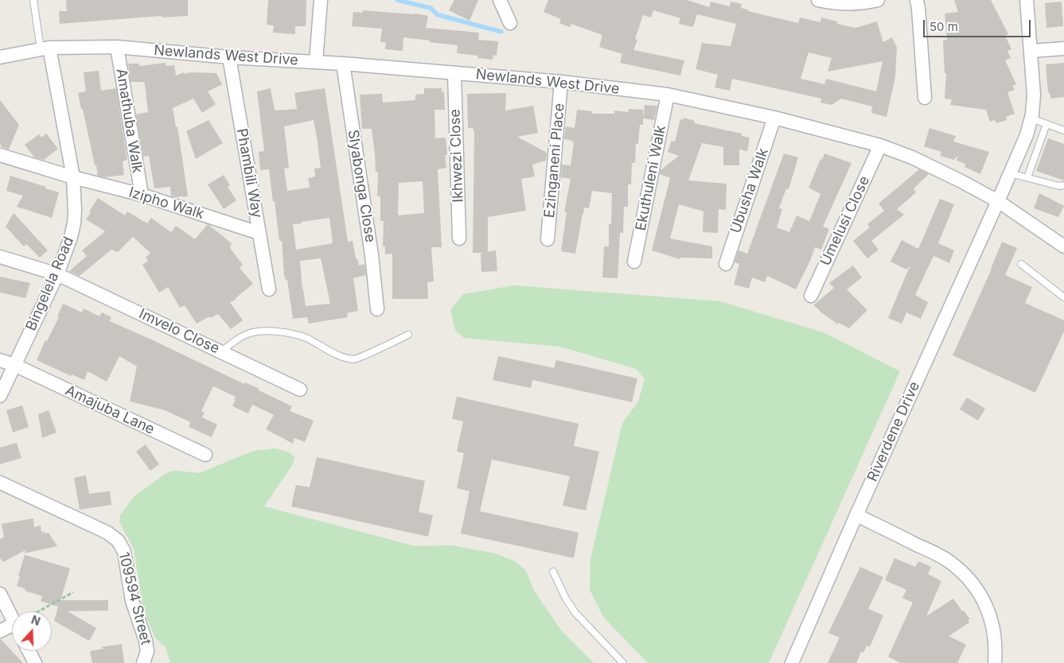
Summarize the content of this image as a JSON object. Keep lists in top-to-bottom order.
{
  "streets": {
    "street": [
      "Newlands West Drive",
      "Amathuba Walk",
      "Ikhwezi Close",
      "Ezinganeni Place",
      "Phambili Way",
      "Ekuthuleni Walk",
      "Slyabonga Close",
      "Ubusha Walk",
      "Izipho Walk",
      "Umelusi Close",
      "Bingelela Road",
      "Imvelo Close",
      "Amajuba Lane",
      "Riverdene Drive",
      "109594 Street"
    ]
  },
  "crossings": [
    ["Newlands West Drive", "Amathuba Walk"],
    ["Newlands West Drive", "Ikhwezi Close"],
    ["Newlands West Drive", "Ezinganeni Place"],
    ["Newlands West Drive", "Phambili Way"],
    ["Newlands West Drive", "Ekuthuleni Walk"],
    ["Newlands West Drive", "Slyabonga Close"],
    ["Newlands West Drive", "Ubusha Walk"],
    ["Newlands West Drive", "Umelusi Close"],
    ["Newlands West Drive", "Bingelela Road"],
    ["Newlands West Drive", "Riverdene Drive"],
    ["Amathuba Walk", "Izipho Walk"],
    ["Phambili Way", "Izipho Walk"],
    ["Izipho Walk", "Bingelela Road"],
    ["Bingelela Road", "Imvelo Close"],
    ["Bingelela Road", "Amajuba Lane"]
  ],
  "scale_bar": "50 m",
  "north": "top"
}
